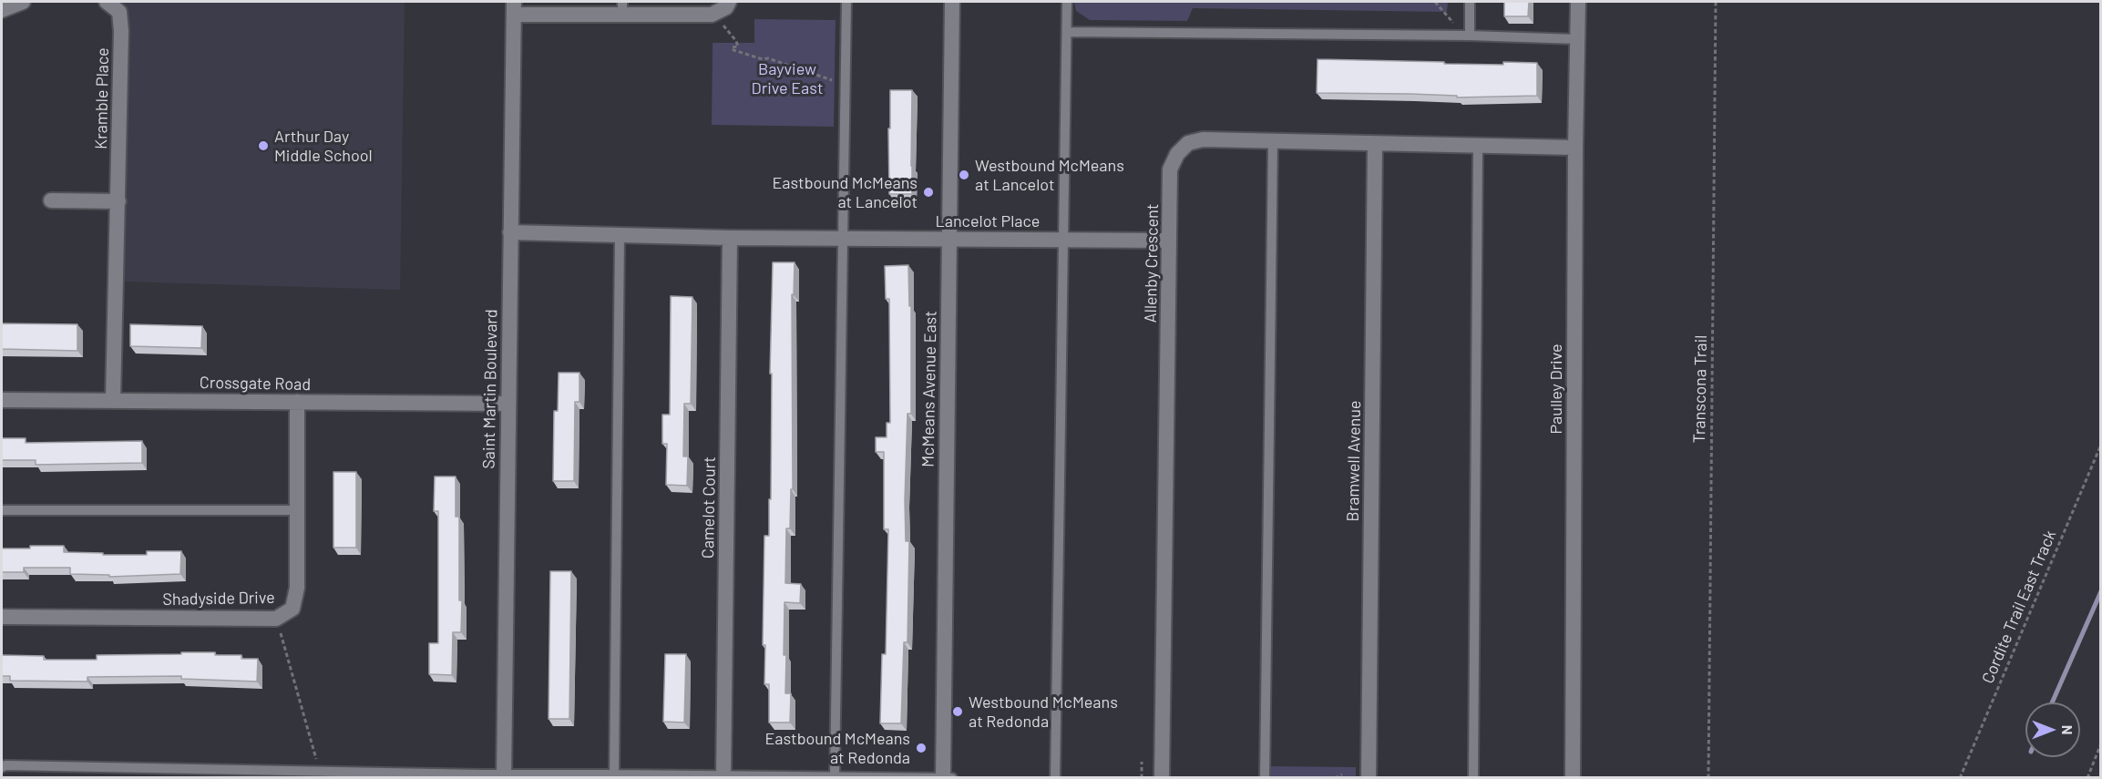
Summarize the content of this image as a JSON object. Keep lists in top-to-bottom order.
{
  "streets": {
    "street": [
      "Kramble Place",
      "Lancelot Place",
      "Allenby Crescent",
      "Crossgate Road",
      "Saint Martin Boulevard",
      "McMeans Avenue East",
      "Paulley Drive",
      "Bramwell Avenue",
      "Camelot Court",
      "Shadyside Drive"
    ],
    "path": ["Transcona Trail", "Cordite Trail East Track"]
  },
  "crossings": [
    ["Kramble Place", "Crossgate Road"],
    ["Lancelot Place", "Allenby Crescent"],
    ["Lancelot Place", "Saint Martin Boulevard"],
    ["Lancelot Place", "McMeans Avenue East"],
    ["Lancelot Place", "Camelot Court"],
    ["Allenby Crescent", "Paulley Drive"],
    ["Allenby Crescent", "Bramwell Avenue"],
    ["Crossgate Road", "Saint Martin Boulevard"],
    ["Crossgate Road", "Shadyside Drive"]
  ],
  "parks": ["Bayview Drive East"],
  "places": [
    "Arthur Day Middle School",
    "Westbound McMeans at Lancelot",
    "Eastbound McMeans at Lancelot",
    "Westbound McMeans at Redonda",
    "Eastbound McMeans at Redonda"
  ],
  "north": "right"
}
